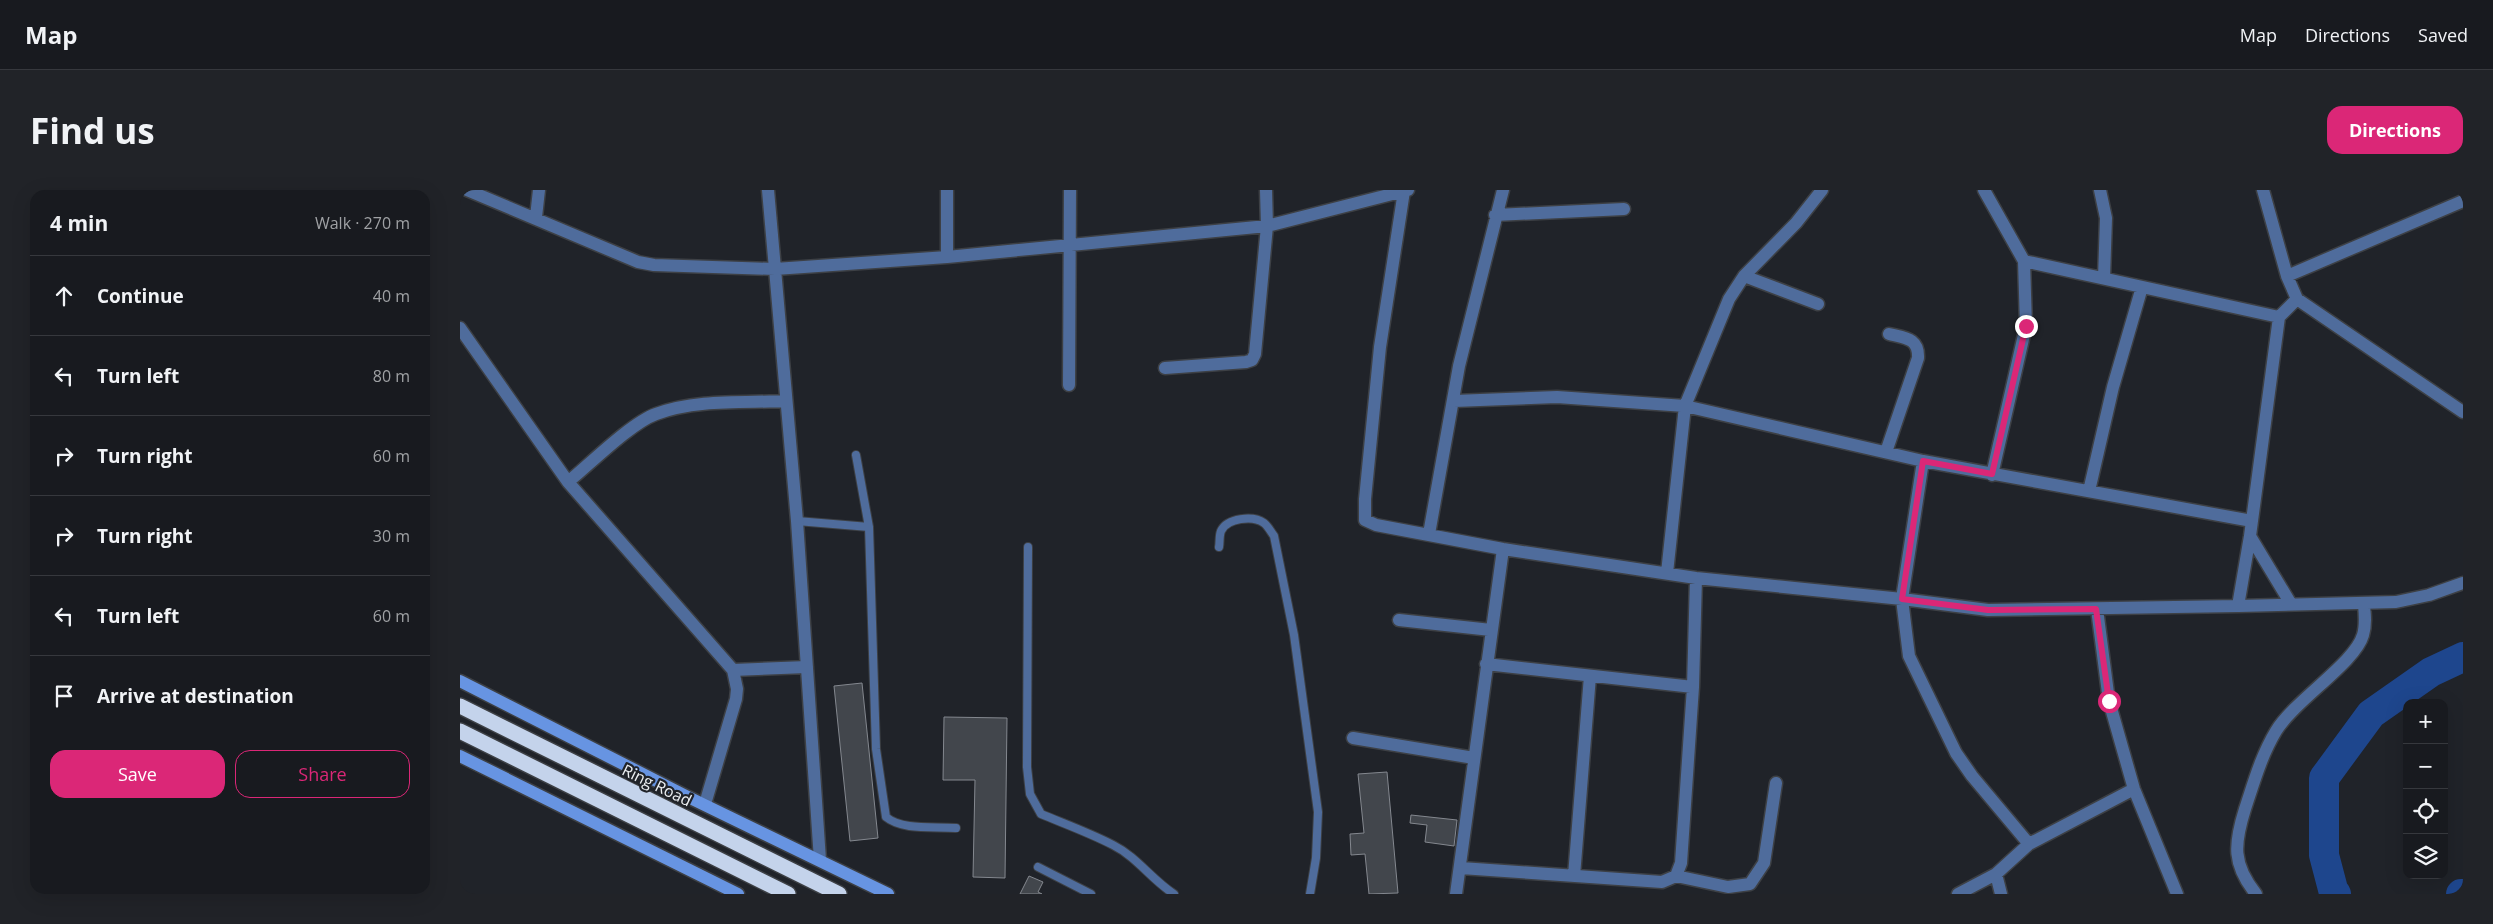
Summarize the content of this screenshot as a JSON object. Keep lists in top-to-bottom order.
{
  "streets": {
    "highway": ["Ring Road"]
  },
  "page": {
    "header": "Map",
    "nav": ["Map", "Directions", "Saved"],
    "buttons": [
      "Directions",
      ["Save", "Share"]
    ],
    "title": "Find us",
    "heading": ["4 min", "Walk · 270 m"],
    "list": [
      ["Continue", "40 m"],
      ["Turn left", "80 m"],
      ["Turn right", "60 m"],
      ["Turn right", "30 m"],
      ["Turn left", "60 m"],
      "Arrive at destination"
    ],
    "map_buttons": ["+", "−"]
  }
}
